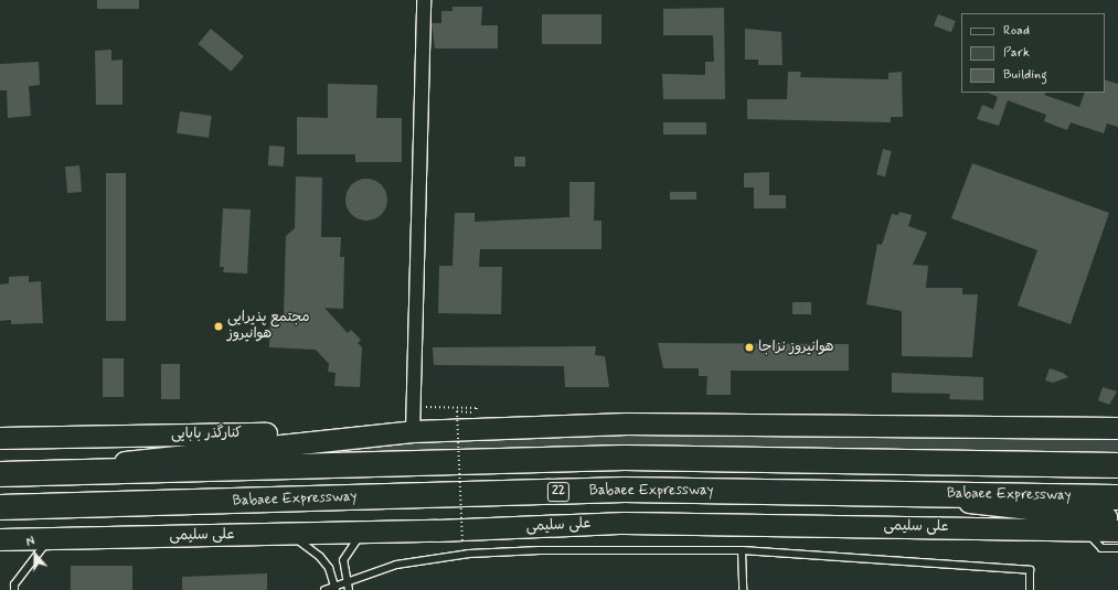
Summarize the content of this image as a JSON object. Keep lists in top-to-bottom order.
{
  "streets": {
    "highway": ["Babaee Expressway", "22"],
    "main road": ["کنارگذر بابایی", "علی سلیمی"]
  },
  "places": ["مجتمع پذیرایی هوانیروز", "هوانیروز نزاجا"],
  "legend": ["Road", "Park", "Building"],
  "north": "top"
}
